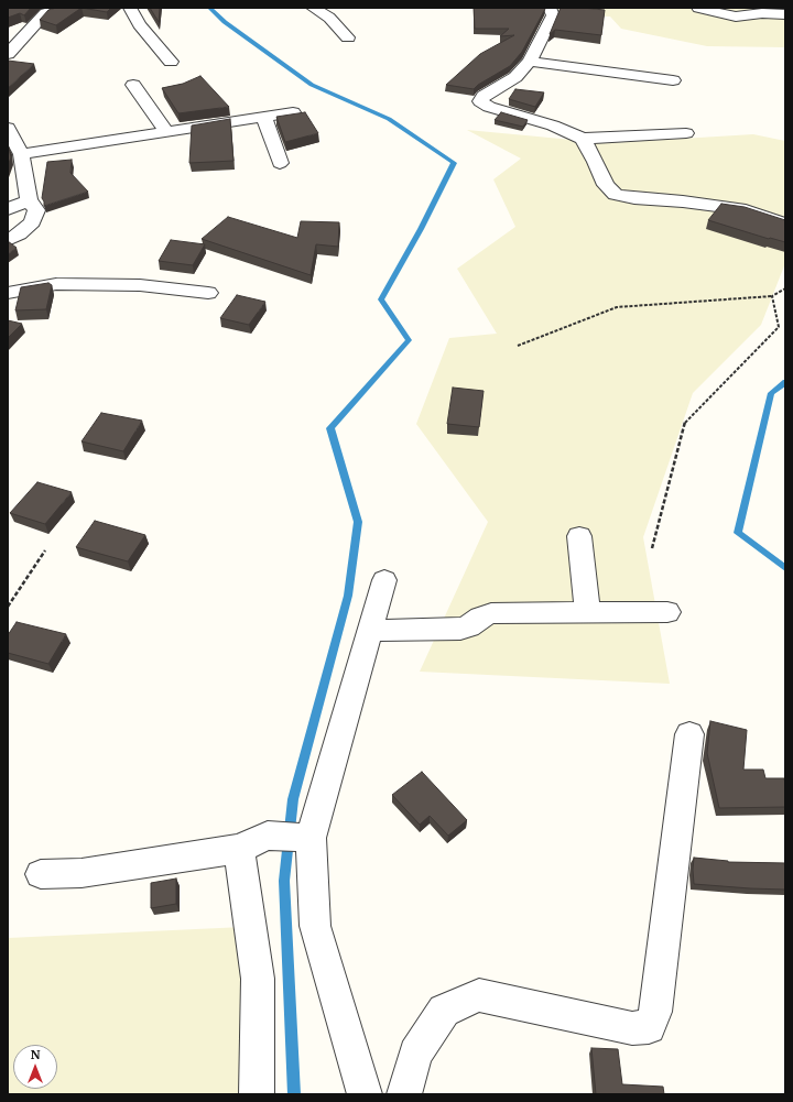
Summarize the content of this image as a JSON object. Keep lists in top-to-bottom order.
{
  "north": "top"
}
